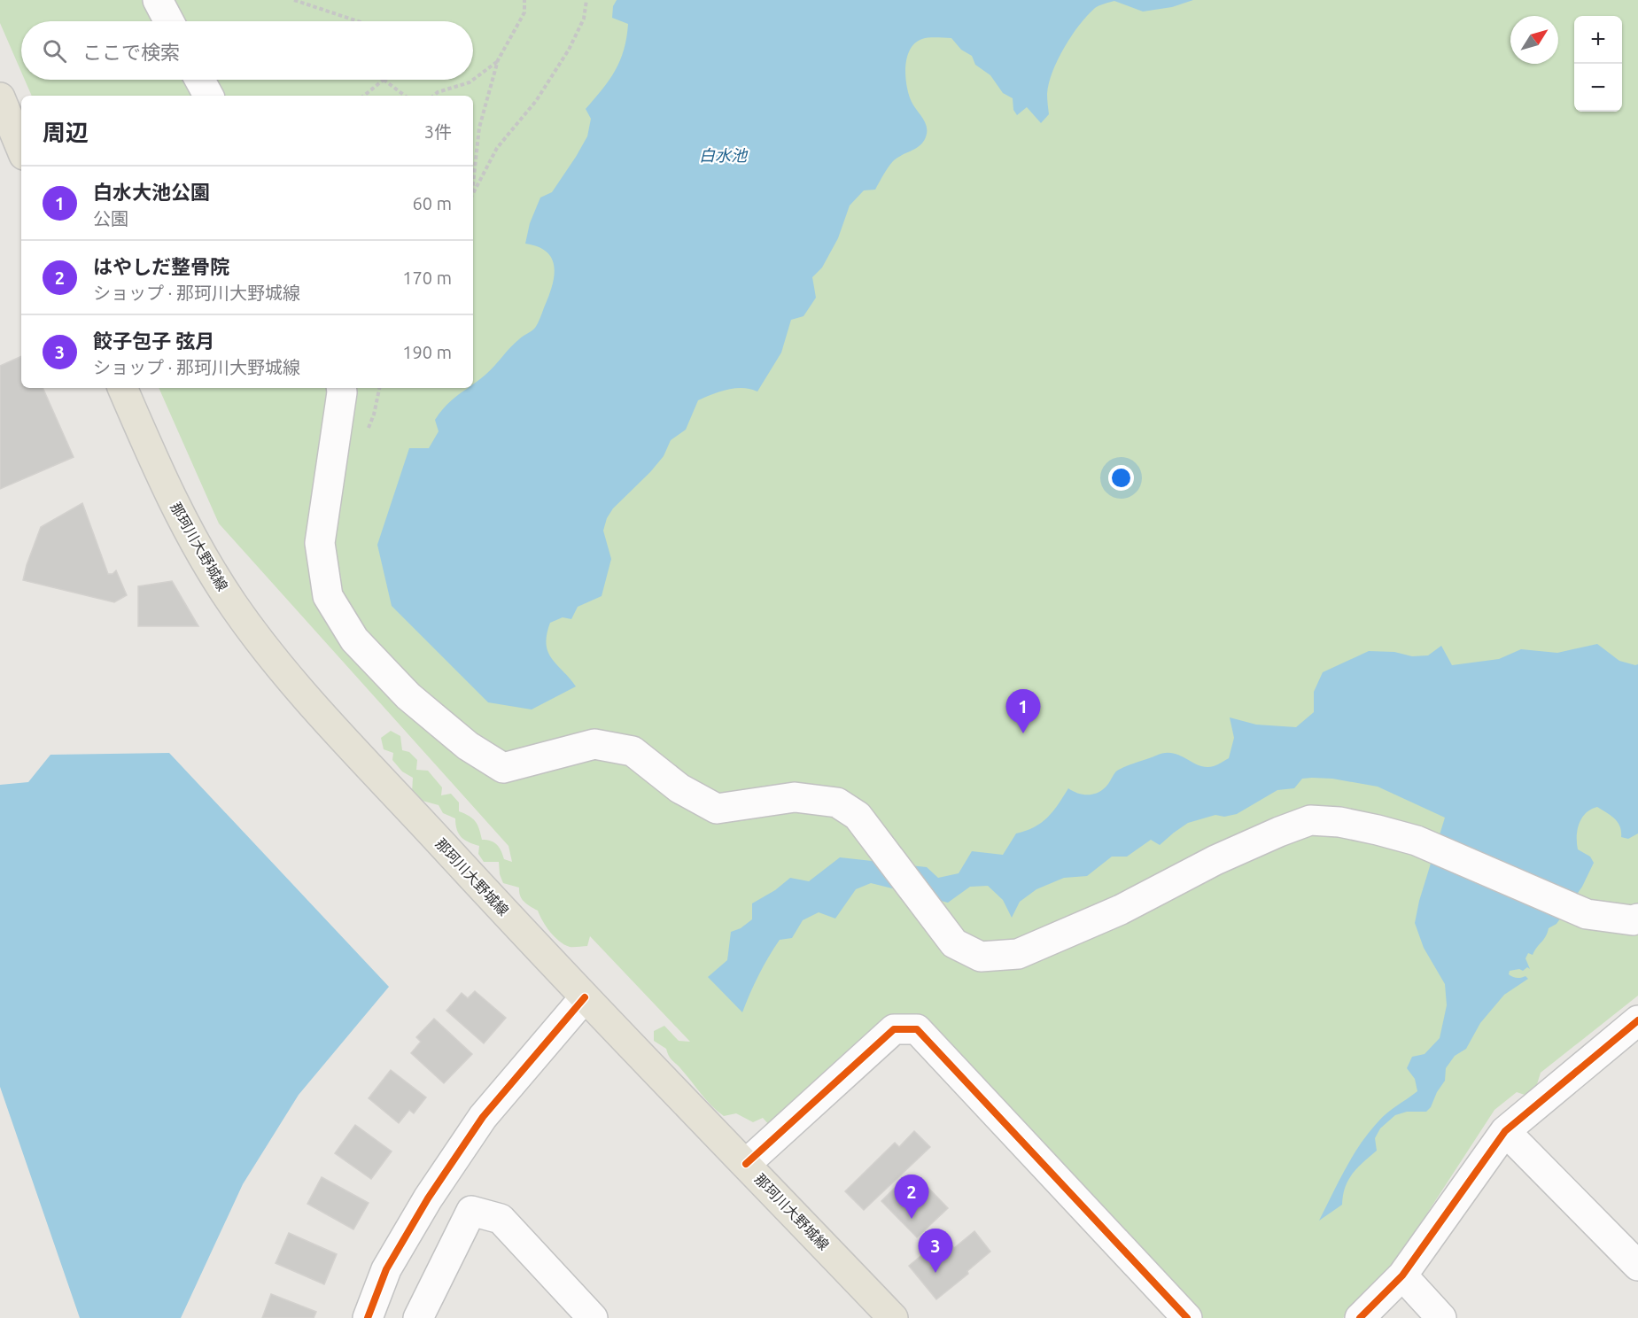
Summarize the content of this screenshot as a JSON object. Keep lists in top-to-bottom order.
{
  "streets": {
    "main road": ["那珂川大野城線"]
  },
  "water": ["白水池"],
  "north": "top right",
  "page": {
    "map_buttons": ["+", "−"],
    "search": "ここで検索",
    "heading": ["周辺", "3件"],
    "list": [
      {
        "mark": "1",
        "name": "白水大池公園",
        "note": "公園",
        "value": "60 m"
      },
      {
        "mark": "2",
        "name": "はやしだ整骨院",
        "note": "ショップ · 那珂川大野城線",
        "value": "170 m"
      },
      {
        "mark": "3",
        "name": "餃子包子 弦月",
        "note": "ショップ · 那珂川大野城線",
        "value": "190 m"
      }
    ],
    "pins": ["1", "2", "3"]
  }
}
